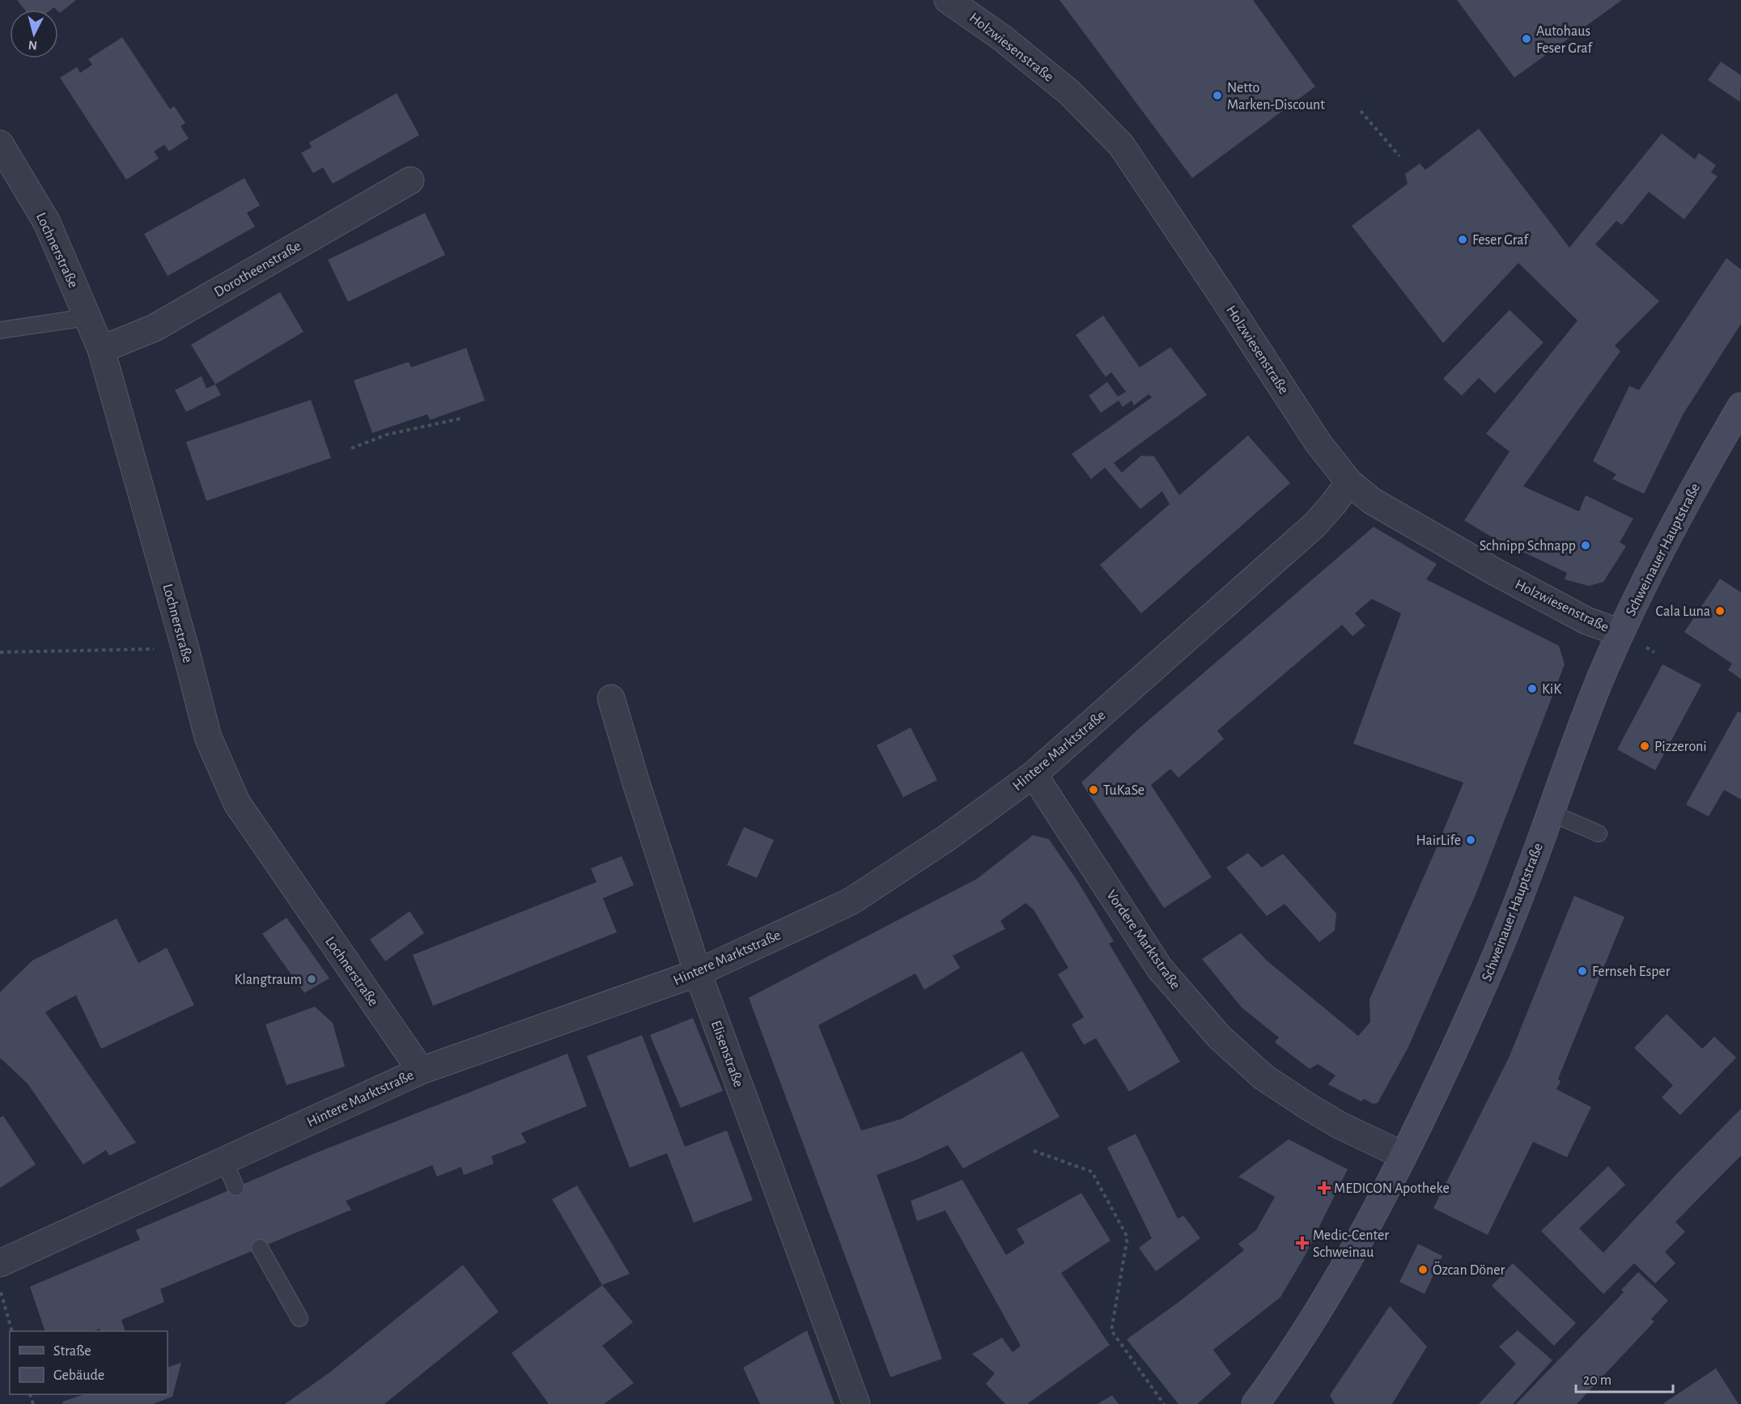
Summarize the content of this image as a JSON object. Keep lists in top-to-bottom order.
{
  "streets": {
    "main road": ["Schweinauer Hauptstraße"],
    "street": [
      "Holzwiesenstraße",
      "Lochnerstraße",
      "Dorotheenstraße",
      "Hintere Marktstraße",
      "Vordere Marktstraße",
      "Elisenstraße"
    ]
  },
  "crossings": [
    ["Holzwiesenstraße", "Schweinauer Hauptstraße"],
    ["Holzwiesenstraße", "Hintere Marktstraße"],
    ["Lochnerstraße", "Dorotheenstraße"],
    ["Lochnerstraße", "Hintere Marktstraße"],
    ["Schweinauer Hauptstraße", "Vordere Marktstraße"],
    ["Hintere Marktstraße", "Vordere Marktstraße"],
    ["Hintere Marktstraße", "Elisenstraße"]
  ],
  "places": {
    "other": [
      "Autohaus Feser Graf",
      "Netto Marken-Discount",
      "Feser Graf",
      "Schnipp Schnapp",
      "Cala Luna",
      "KiK",
      "Pizzeroni",
      "TuKaSe",
      "HairLife",
      "Fernseh Esper",
      "Klangtraum",
      "Özcan Döner"
    ],
    "health": ["MEDICON Apotheke", "Medic-Center Schweinau"]
  },
  "legend": ["Straße", "Gebäude"],
  "scale_bar": "20 m",
  "north": "bottom"
}
